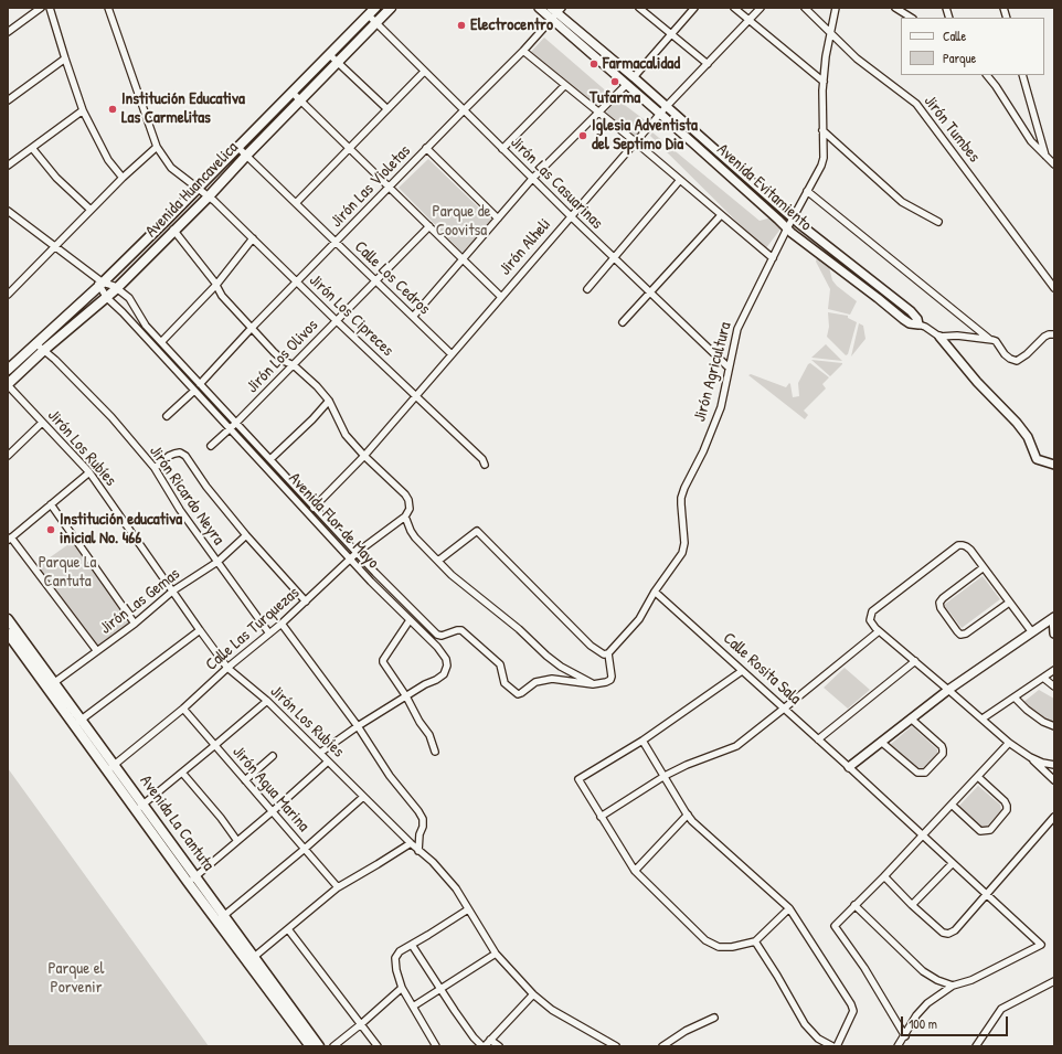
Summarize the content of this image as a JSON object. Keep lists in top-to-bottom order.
{
  "streets": {
    "main road": ["Avenida Huancavelica", "Avenida La Cantuta"],
    "street": [
      "Jirón Tumbes",
      "Jirón Las Casuarinas",
      "Jirón Las Violetas",
      "Avenida Evitamiento",
      "Jirón Alheli",
      "Calle Los Cedros",
      "Jirón Los Cipreces",
      "Jirón Los Olivos",
      "Jirón Agricultura",
      "Jirón Los Rubíes",
      "Jirón Ricardo Neyra",
      "Avenida Flor de Mayo",
      "Jirón Las Gemas",
      "Calle Las Turquezas",
      "Calle Rosita Sala",
      "Jirón Agua Marina"
    ]
  },
  "crossings": [
    ["Jirón Tumbes", "Jirón Agricultura"],
    ["Jirón Las Casuarinas", "Jirón Las Violetas"],
    ["Jirón Las Casuarinas", "Avenida Huancavelica"],
    ["Jirón Las Casuarinas", "Jirón Alheli"],
    ["Jirón Las Casuarinas", "Jirón Agricultura"],
    ["Jirón Las Violetas", "Avenida Evitamiento"],
    ["Jirón Las Violetas", "Calle Los Cedros"],
    ["Jirón Las Violetas", "Jirón Los Cipreces"],
    ["Jirón Las Violetas", "Avenida Flor de Mayo"],
    ["Avenida Evitamiento", "Jirón Alheli"],
    ["Avenida Evitamiento", "Jirón Agricultura"],
    ["Avenida Huancavelica", "Calle Los Cedros"],
    ["Avenida Huancavelica", "Jirón Los Cipreces"],
    ["Avenida Huancavelica", "Jirón Los Rubíes"],
    ["Avenida Huancavelica", "Jirón Ricardo Neyra"],
    ["Avenida Huancavelica", "Avenida Flor de Mayo"],
    ["Jirón Alheli", "Calle Los Cedros"],
    ["Jirón Alheli", "Jirón Los Cipreces"],
    ["Jirón Alheli", "Avenida Flor de Mayo"],
    ["Calle Los Cedros", "Jirón Los Olivos"],
    ["Jirón Los Cipreces", "Jirón Los Olivos"],
    ["Jirón Los Olivos", "Avenida Flor de Mayo"],
    ["Jirón Agricultura", "Calle Rosita Sala"],
    ["Jirón Los Rubíes", "Avenida Flor de Mayo"],
    ["Jirón Los Rubíes", "Jirón Las Gemas"],
    ["Jirón Los Rubíes", "Calle Las Turquezas"],
    ["Jirón Ricardo Neyra", "Jirón Las Gemas"],
    ["Jirón Ricardo Neyra", "Calle Las Turquezas"],
    ["Avenida Flor de Mayo", "Calle Las Turquezas"],
    ["Jirón Las Gemas", "Avenida La Cantuta"],
    ["Calle Las Turquezas", "Jirón Agua Marina"],
    ["Calle Las Turquezas", "Avenida La Cantuta"]
  ],
  "parks": ["Parque de Coovitsa", "Parque La Cantuta", "Parque el Porvenir"],
  "places": [
    "Electrocentro",
    "Farmacalidad",
    "Tufarma",
    "Institución Educativa Las Carmelitas",
    "Iglesia Adventista del Septimo Dia",
    "Institución educativa inicial No. 466"
  ],
  "legend": ["Calle", "Parque"],
  "scale_bar": "100 m"
}
